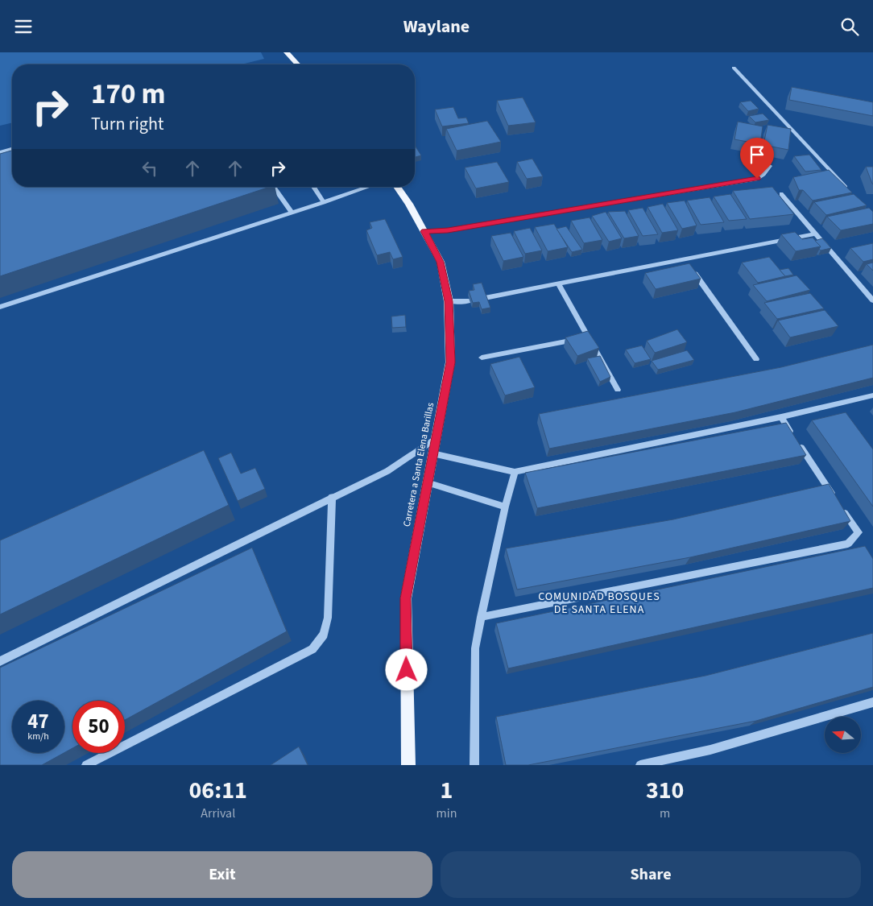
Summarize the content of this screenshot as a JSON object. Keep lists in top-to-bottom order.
{
  "streets": {
    "main road": ["Carretera a Santa Elena Barillas"]
  },
  "districts": ["COMUNIDAD BOSQUES DE SANTA ELENA"],
  "north": "left",
  "page": {
    "header": "Waylane",
    "turn": ["170 m", "Turn right"],
    "speed": "47 km/h",
    "limit": "50",
    "eta": [
      "06:11",
      "Arrival",
      "1",
      "min",
      "310",
      "m"
    ],
    "buttons": ["Exit", "Share"]
  }
}
